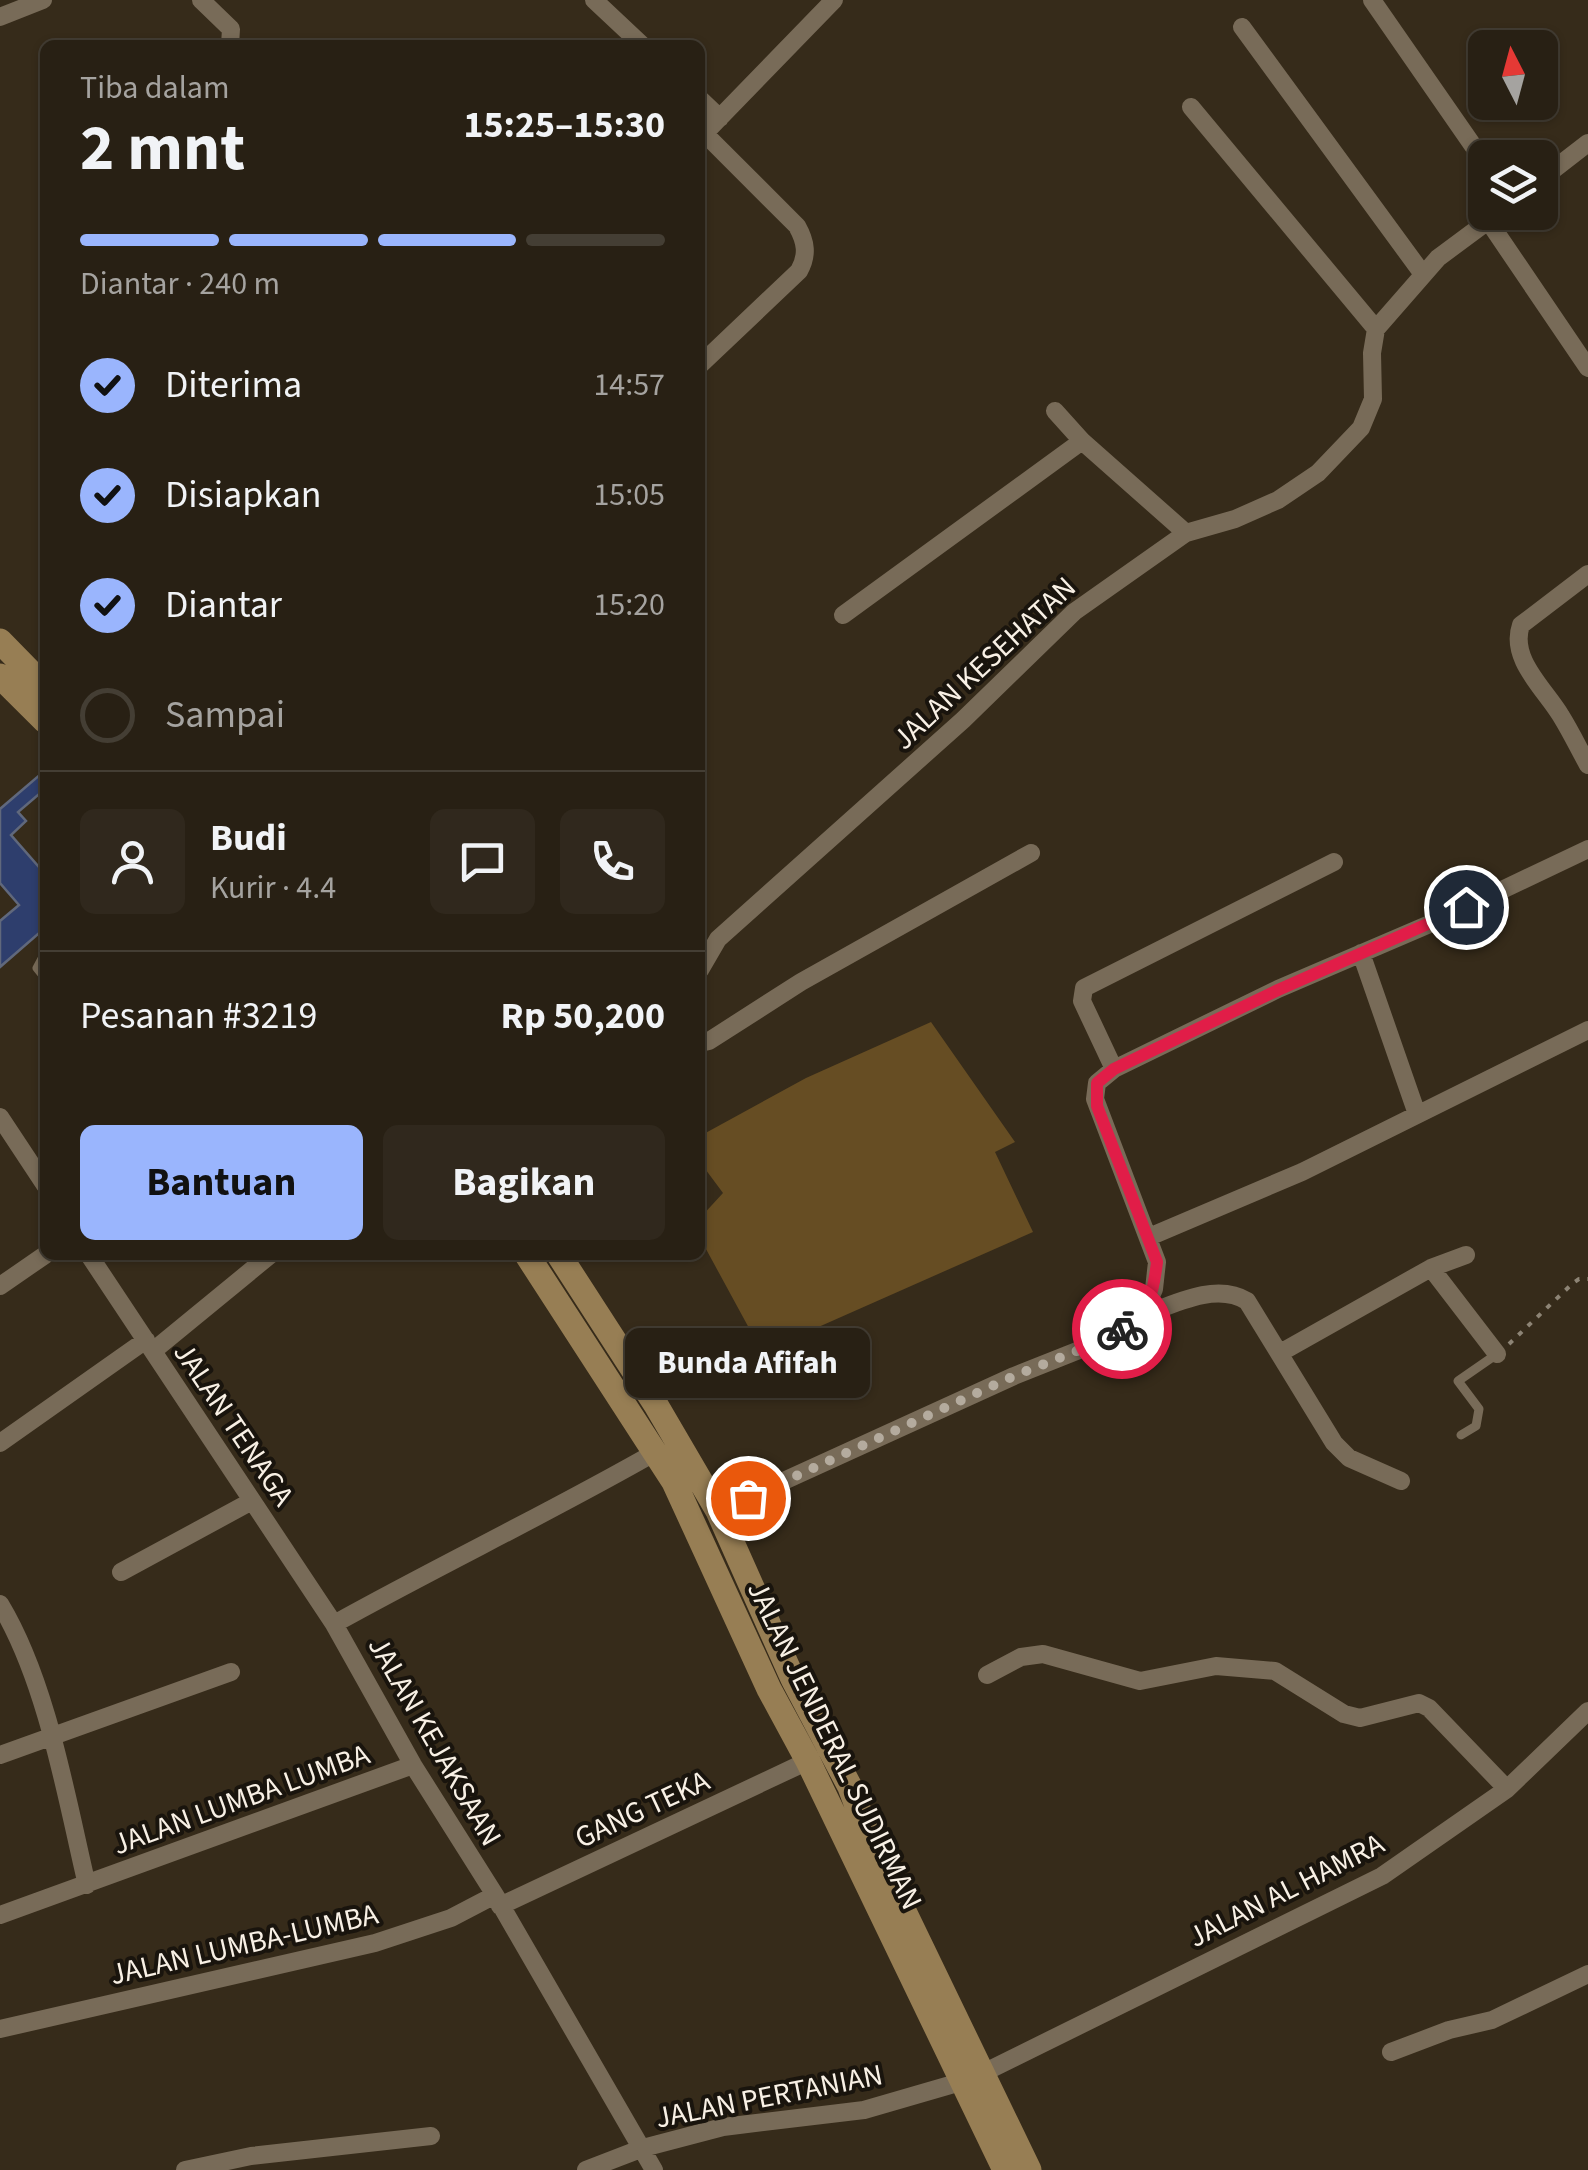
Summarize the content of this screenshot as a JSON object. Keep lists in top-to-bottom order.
{
  "streets": {
    "street": [
      "JALAN KESEHATAN",
      "JALAN TENAGA",
      "JALAN KEJAKSAAN",
      "JALAN JENDERAL SUDIRMAN",
      "JALAN LUMBA LUMBA",
      "GANG TEKA",
      "JALAN AL HAMRA",
      "JALAN LUMBA-LUMBA",
      "JALAN PERTANIAN"
    ]
  },
  "crossings": [
    ["JALAN TENAGA", "JALAN KEJAKSAAN"],
    ["JALAN KEJAKSAAN", "JALAN JENDERAL SUDIRMAN"],
    ["JALAN KEJAKSAAN", "JALAN LUMBA LUMBA"],
    ["JALAN KEJAKSAAN", "GANG TEKA"],
    ["JALAN KEJAKSAAN", "JALAN LUMBA-LUMBA"],
    ["JALAN KEJAKSAAN", "JALAN PERTANIAN"],
    ["JALAN JENDERAL SUDIRMAN", "GANG TEKA"],
    ["JALAN JENDERAL SUDIRMAN", "JALAN AL HAMRA"],
    ["JALAN JENDERAL SUDIRMAN", "JALAN PERTANIAN"],
    ["GANG TEKA", "JALAN LUMBA-LUMBA"],
    ["JALAN AL HAMRA", "JALAN PERTANIAN"]
  ],
  "places": ["Bunda Afifah"],
  "north": "top",
  "page": {
    "heading": ["2 mnt", "Tiba dalam", "15:25–15:30"],
    "panel": [
      "Budi",
      "Kurir · 4.4",
      "Pesanan #3219",
      "Rp 50,200"
    ],
    "bar": "Diantar · 240 m",
    "list": [
      ["Diterima", "14:57"],
      ["Disiapkan", "15:05"],
      ["Diantar", "15:20"],
      "Sampai"
    ],
    "buttons": ["Bantuan", "Bagikan"],
    "bubble": "Bunda Afifah"
  }
}
